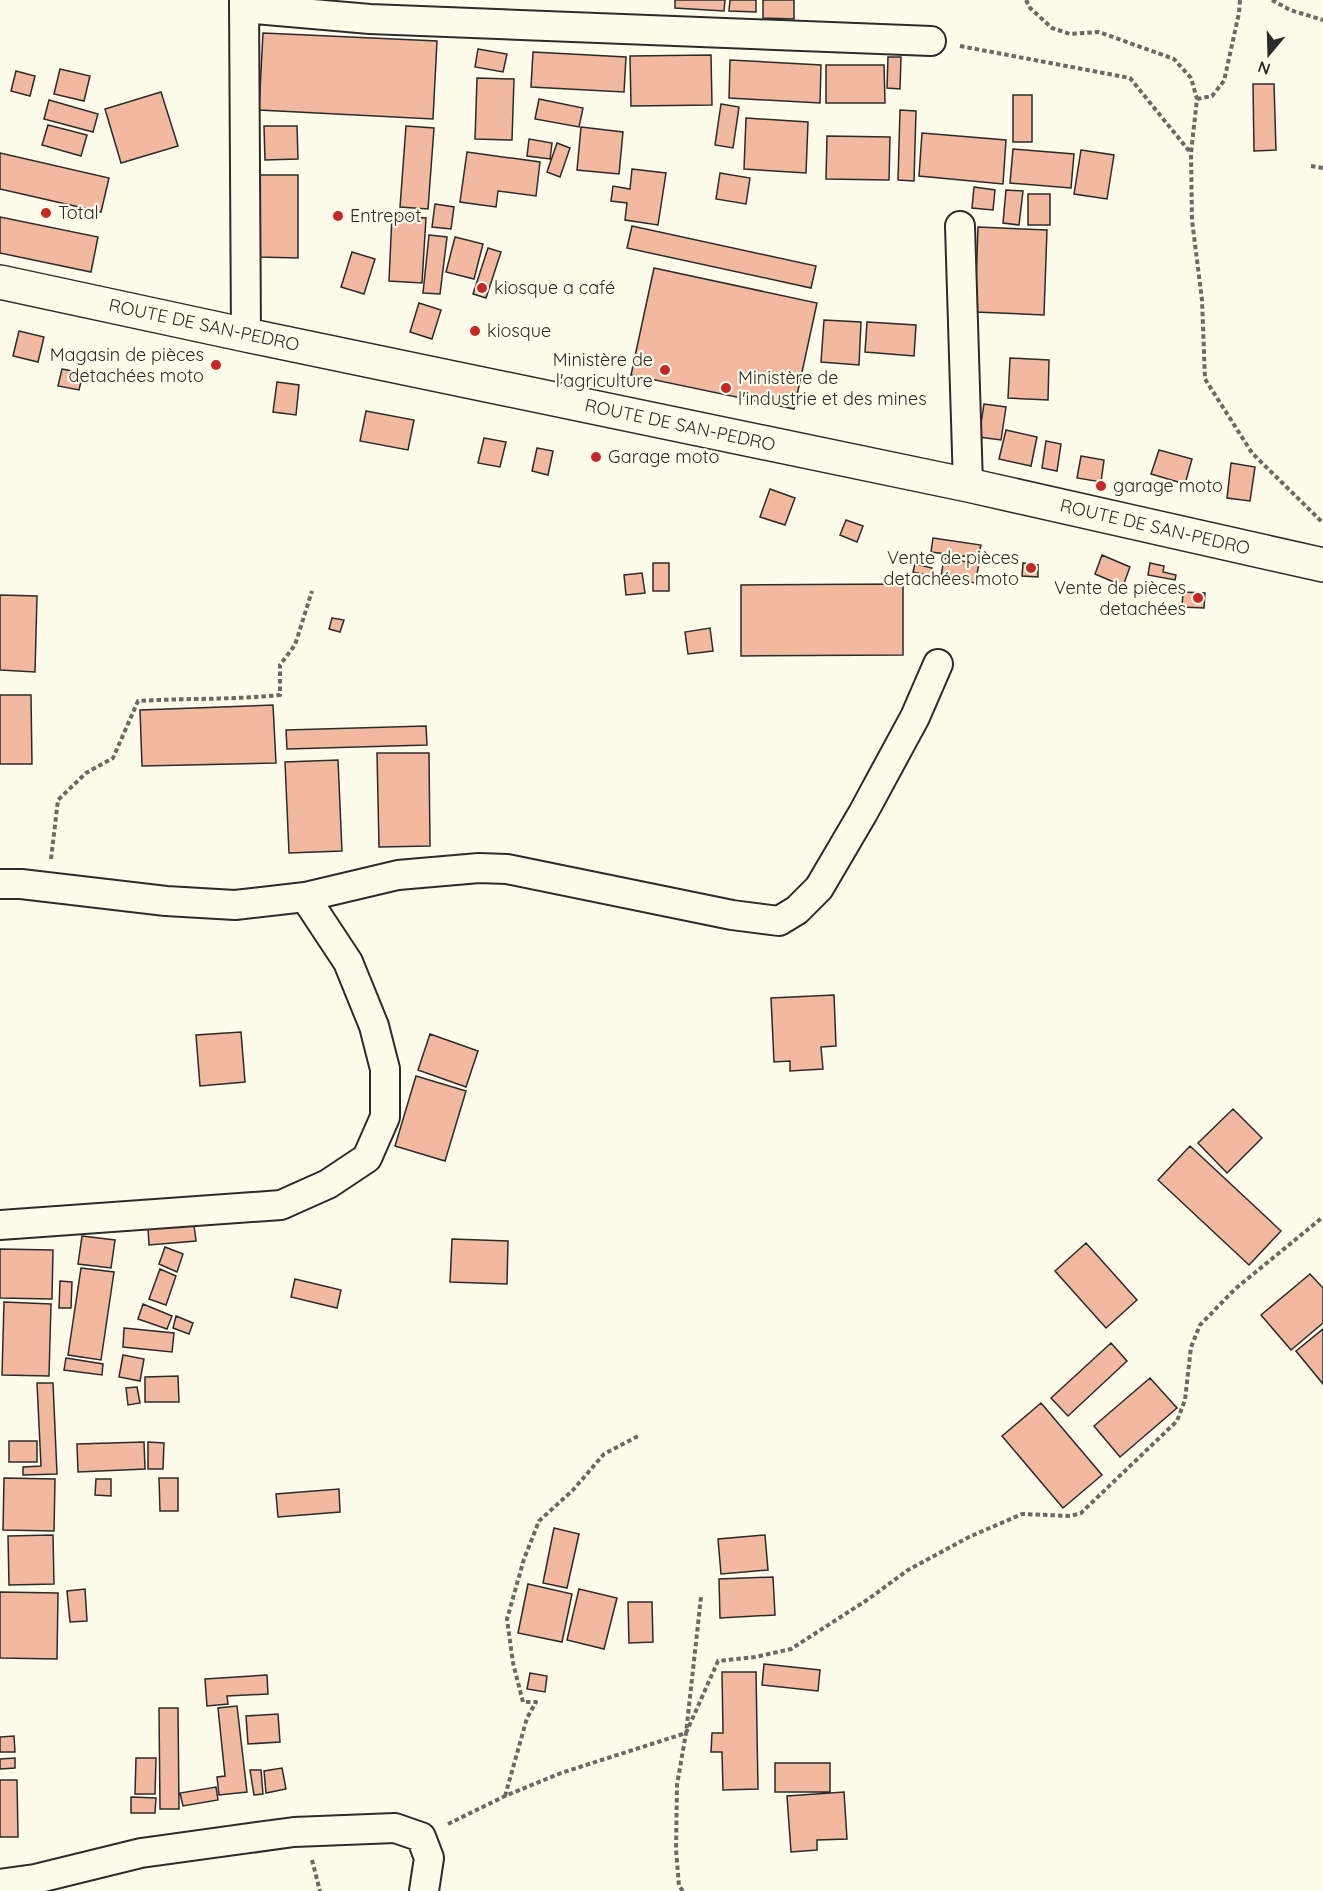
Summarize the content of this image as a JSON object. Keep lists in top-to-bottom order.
{
  "streets": {
    "main road": ["ROUTE DE SAN-PEDRO"]
  },
  "places": [
    "Total",
    "Entrepot",
    "kiosque a café",
    "kiosque",
    "Magasin de pièces detachées moto",
    "Ministère de l'agriculture",
    "Ministère de l'industrie et des mines",
    "Garage moto",
    "garage moto",
    "Vente de pièces detachées moto",
    "Vente de pièces detachées"
  ],
  "north": "bottom"
}
